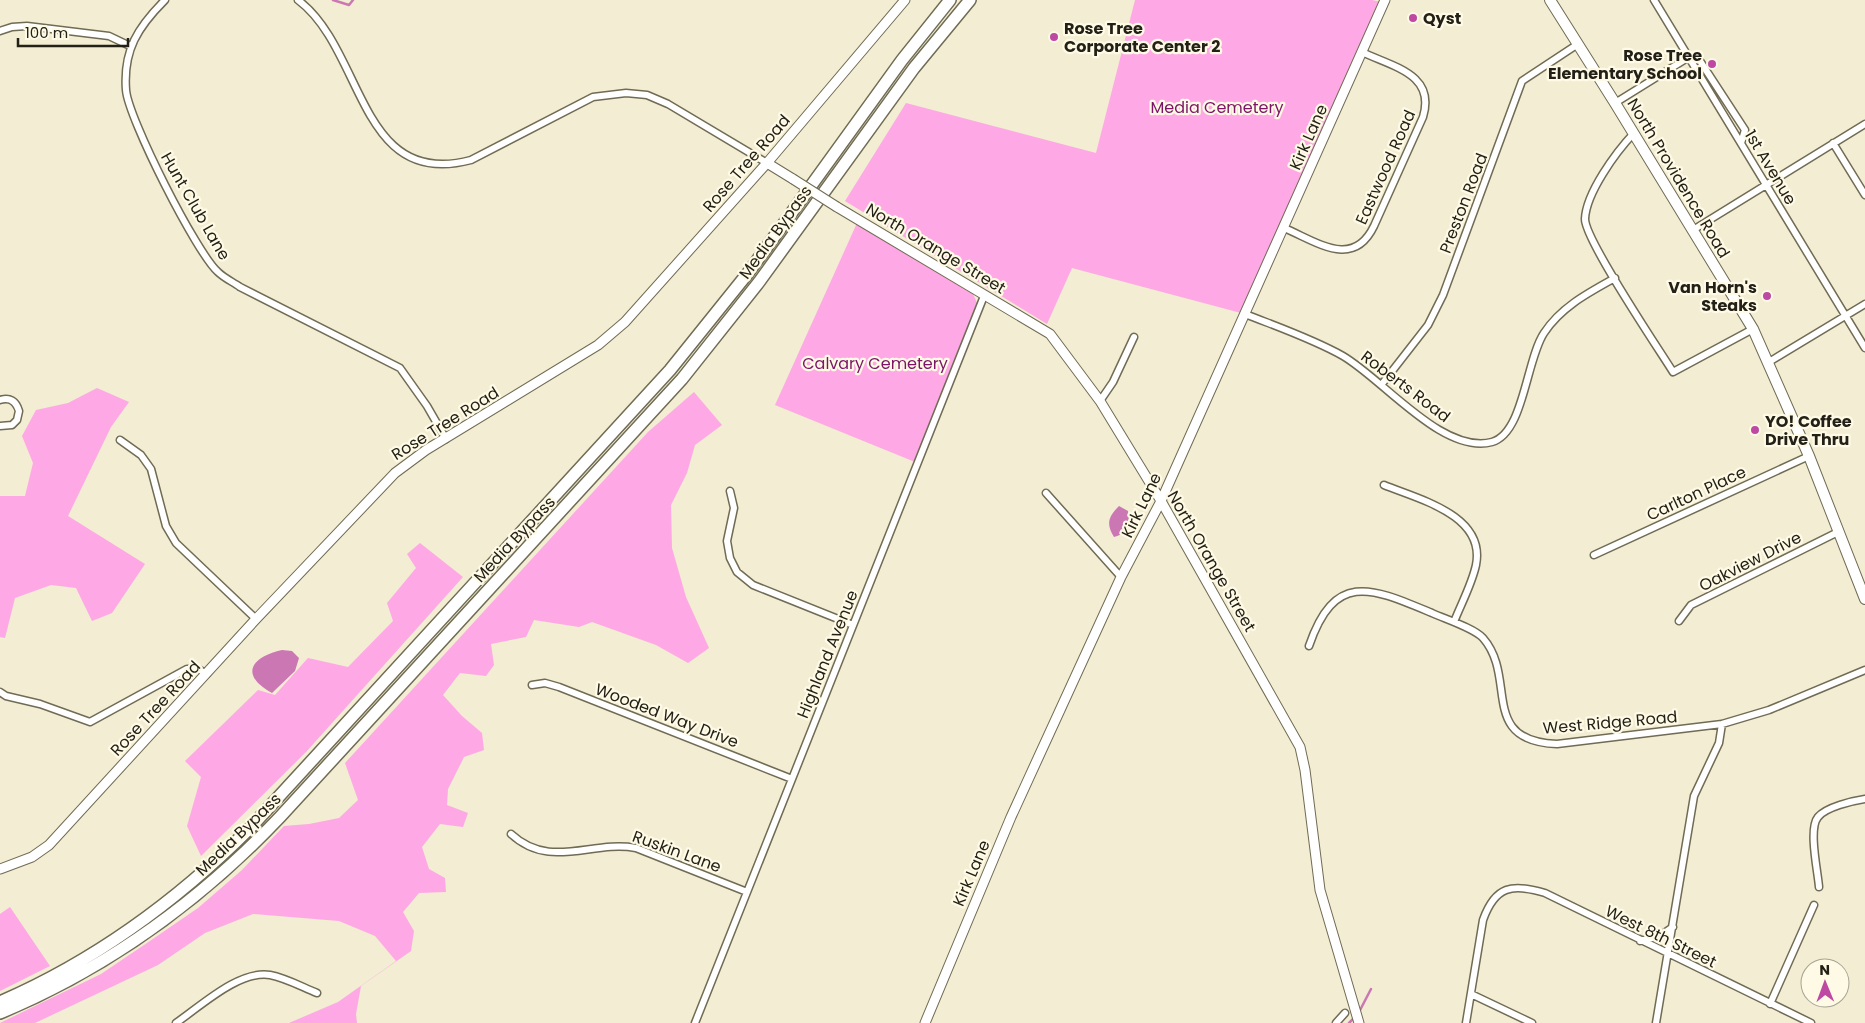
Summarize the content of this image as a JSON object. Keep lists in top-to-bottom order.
{
  "streets": {
    "highway": ["Media Bypass"],
    "main road": ["North Providence Road"],
    "street": [
      "Kirk Lane",
      "Rose Tree Road",
      "Eastwood Road",
      "1st Avenue",
      "Preston Road",
      "Hunt Club Lane",
      "North Orange Street",
      "Roberts Road",
      "Carlton Place",
      "Oakview Drive",
      "Highland Avenue",
      "Wooded Way Drive",
      "West Ridge Road",
      "Ruskin Lane",
      "West 8th Street"
    ]
  },
  "crossings": [
    ["Kirk Lane", "Eastwood Road"],
    ["Kirk Lane", "North Orange Street"],
    ["Kirk Lane", "Roberts Road"],
    ["Rose Tree Road", "Hunt Club Lane"],
    ["Rose Tree Road", "North Orange Street"],
    ["North Providence Road", "Preston Road"],
    ["North Providence Road", "Carlton Place"],
    ["North Providence Road", "Oakview Drive"],
    ["Preston Road", "Roberts Road"],
    ["North Orange Street", "Highland Avenue"],
    ["Highland Avenue", "Wooded Way Drive"],
    ["Highland Avenue", "Ruskin Lane"]
  ],
  "parks": ["Media Cemetery", "Calvary Cemetery"],
  "places": [
    "Qyst",
    "Rose Tree Corporate Center 2",
    "Rose Tree Elementary School",
    "Van Horn's Steaks",
    "YO! Coffee Drive Thru"
  ],
  "scale_bar": "100 m",
  "north": "top"
}
